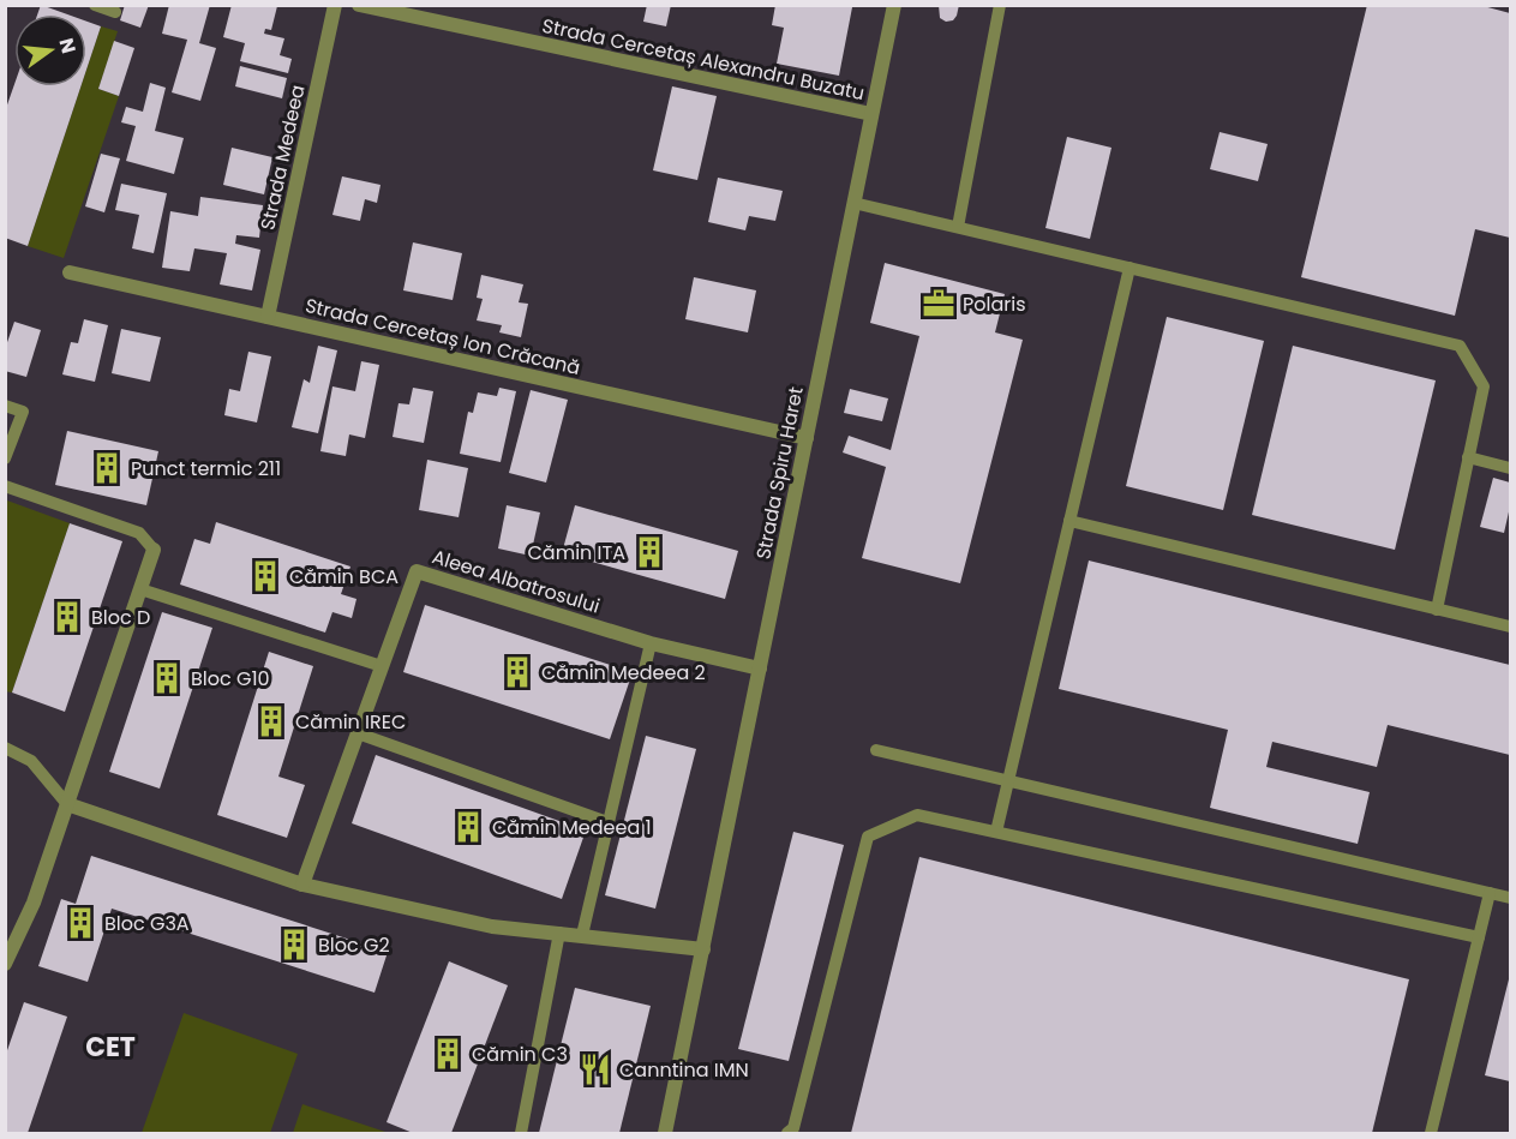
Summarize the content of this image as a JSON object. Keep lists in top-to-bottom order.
{
  "streets": {
    "street": [
      "Strada Cercetaș Alexandru Buzatu",
      "Strada Medeea",
      "Strada Cercetaș Ion Crăcană",
      "Strada Spiru Haret",
      "Aleea Albatrosului"
    ]
  },
  "crossings": [
    ["Strada Cercetaș Alexandru Buzatu", "Strada Spiru Haret"],
    ["Strada Medeea", "Strada Cercetaș Ion Crăcană"],
    ["Strada Cercetaș Ion Crăcană", "Strada Spiru Haret"],
    ["Strada Spiru Haret", "Aleea Albatrosului"]
  ],
  "districts": ["CET"],
  "places": {
    "office": ["Polaris"],
    "building": [
      "Punct termic 211",
      "Cămin ITA",
      "Cămin BCA",
      "Bloc D",
      "Cămin Medeea 2",
      "Bloc G10",
      "Cămin IREC",
      "Cămin Medeea 1",
      "Bloc G3A",
      "Bloc G2",
      "Cămin C3"
    ],
    "restaurant": ["Canntina IMN"]
  },
  "north": "right"
}
